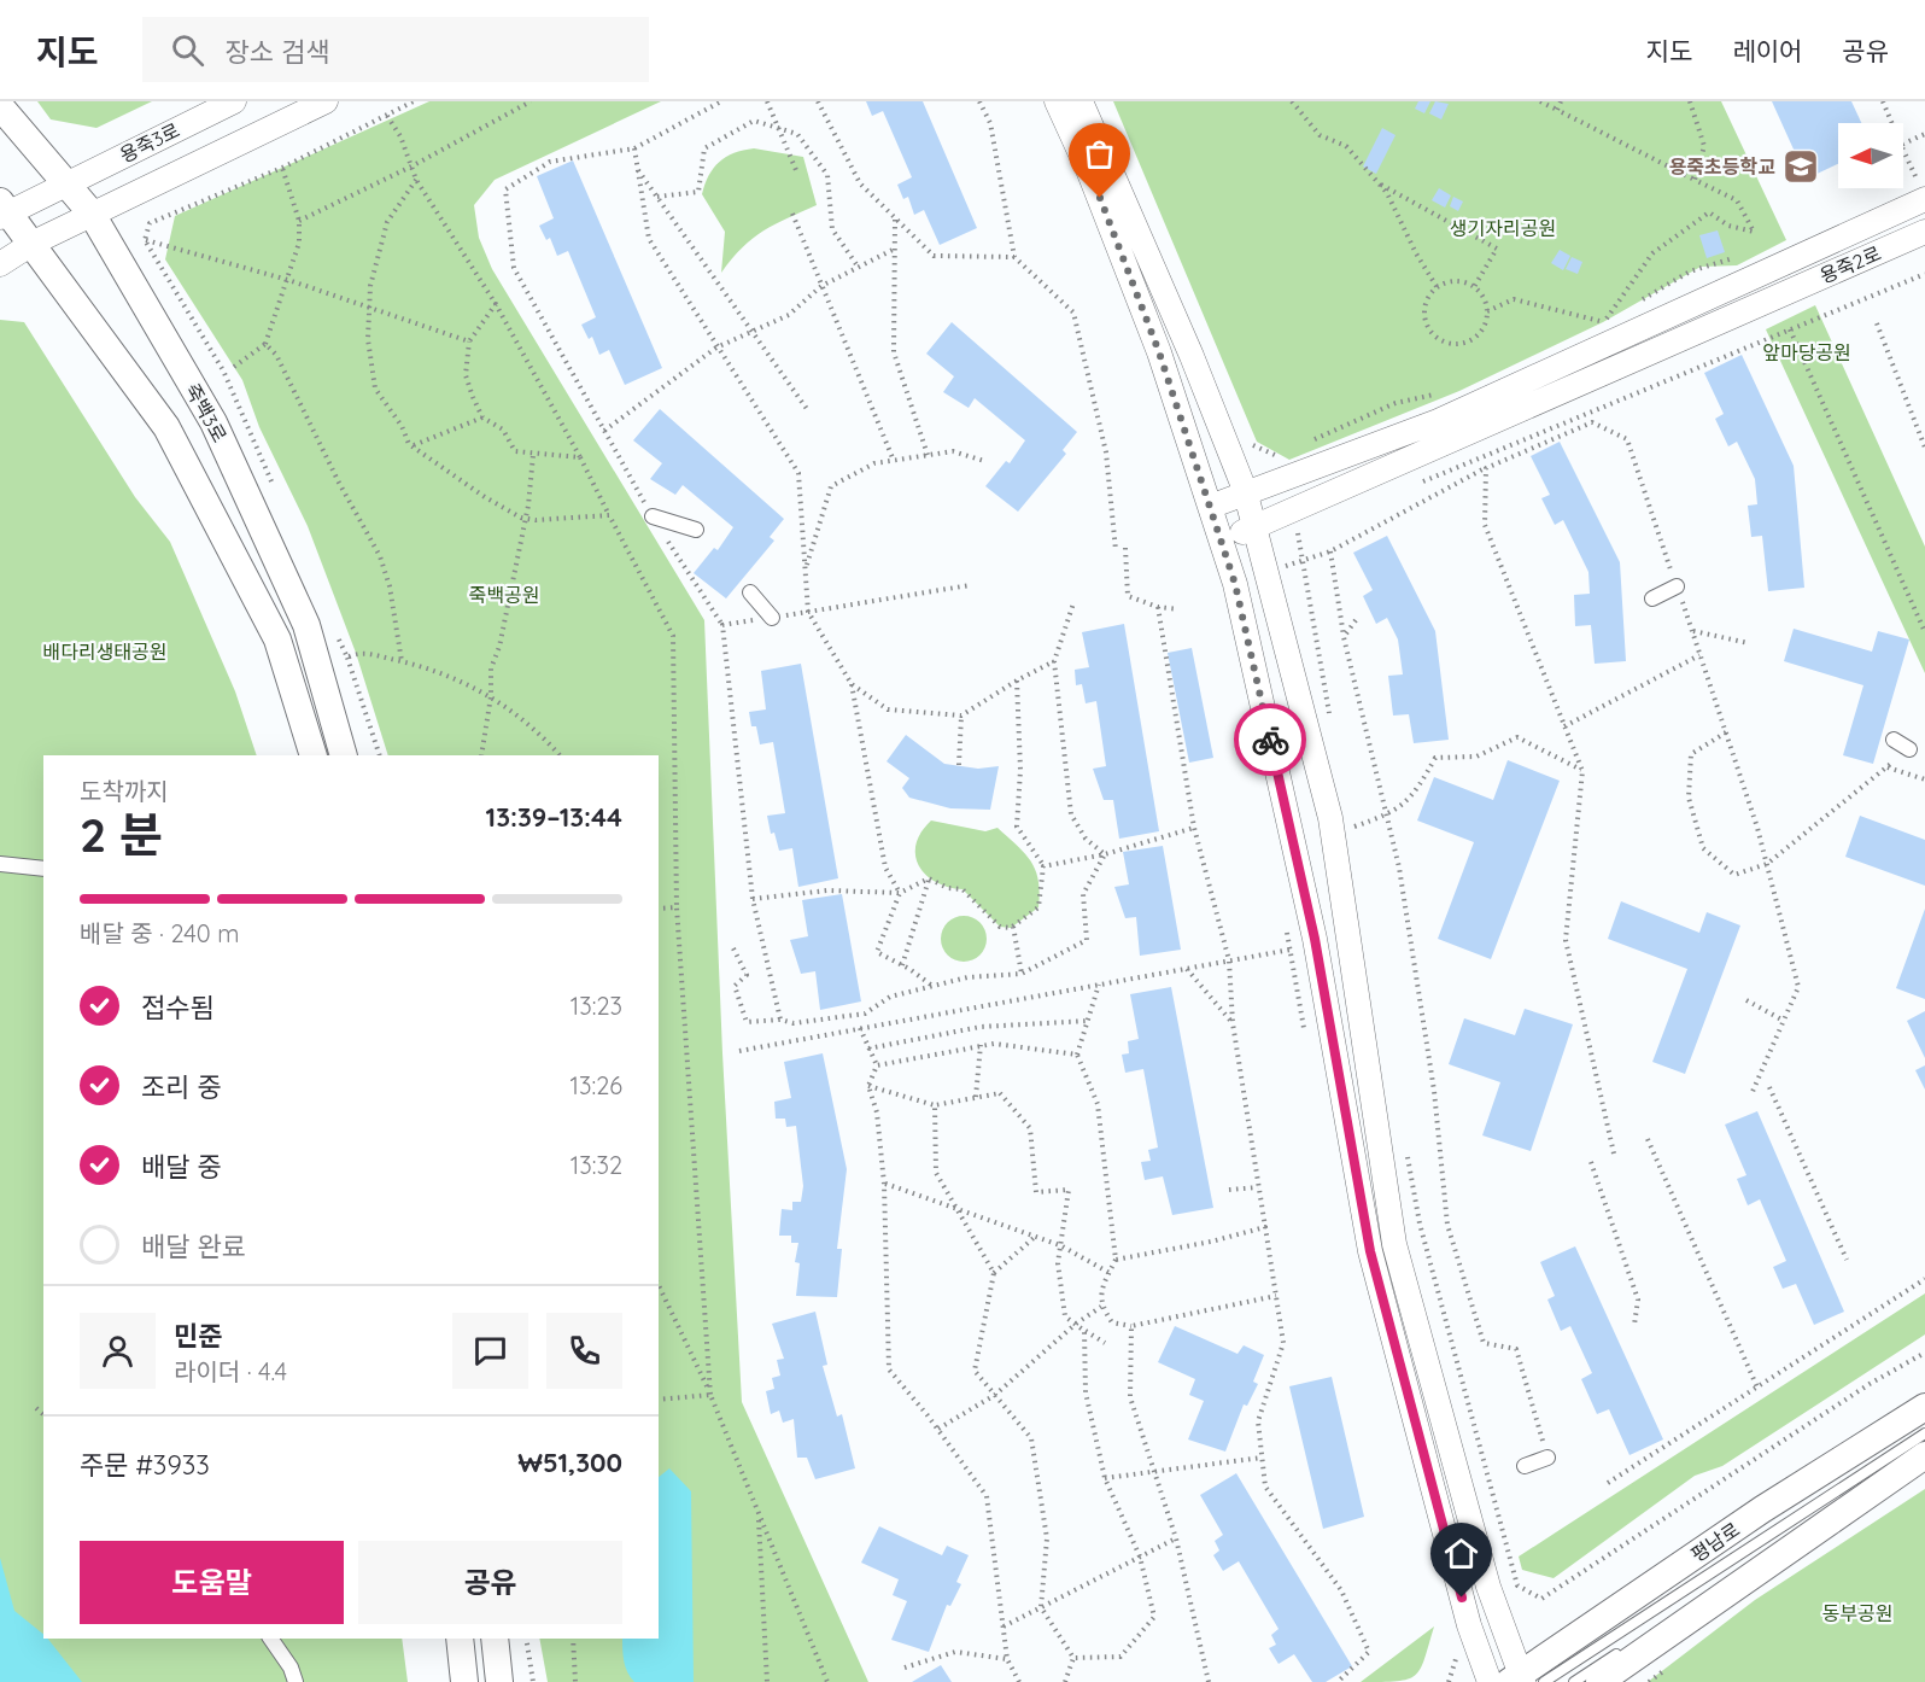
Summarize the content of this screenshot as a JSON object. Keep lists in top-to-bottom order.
{
  "streets": {
    "main road": ["죽백3로", "평남로"],
    "street": ["용죽3로", "용죽2로"]
  },
  "crossings": [
    ["용죽3로", "죽백3로"]
  ],
  "parks": [
    "생기자리공원",
    "앞마당공원",
    "죽백공원",
    "배다리생태공원",
    "동부공원"
  ],
  "places": {
    "school or university": ["용죽초등학교"]
  },
  "north": "left",
  "page": {
    "header": "지도",
    "search": "장소 검색",
    "nav": ["지도", "레이어", "공유"],
    "heading": ["2 분", "도착까지", "13:39–13:44"],
    "panel": [
      "민준",
      "라이더 · 4.4",
      "주문 #3933",
      "₩51,300"
    ],
    "bar": "배달 중 · 240 m",
    "list": [
      ["접수됨", "13:23"],
      ["조리 중", "13:26"],
      ["배달 중", "13:32"],
      "배달 완료"
    ],
    "buttons": ["도움말", "공유"]
  }
}
